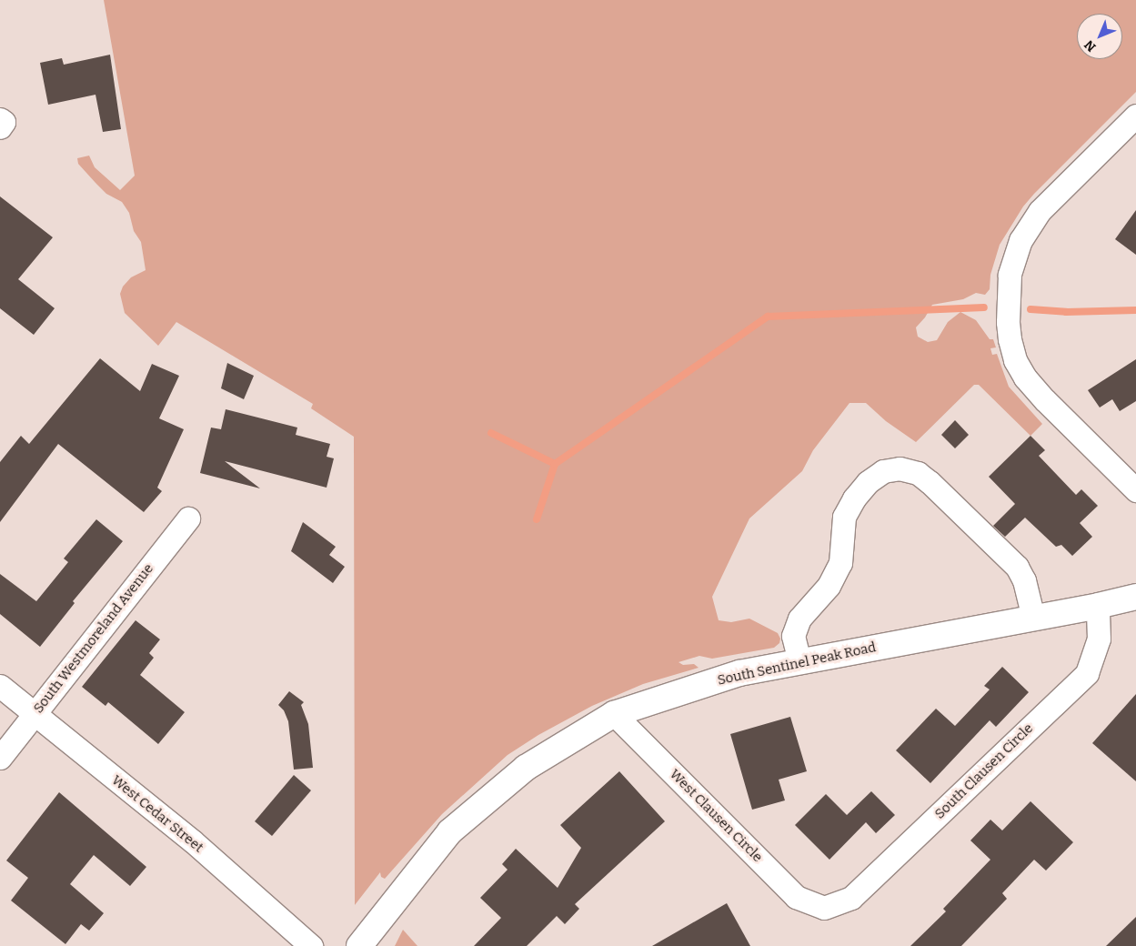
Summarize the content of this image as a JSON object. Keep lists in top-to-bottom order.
{
  "streets": {
    "street": [
      "South Westmoreland Avenue",
      "South Sentinel Peak Road",
      "South Clausen Circle",
      "West Cedar Street",
      "West Clausen Circle"
    ]
  },
  "crossings": [
    ["South Westmoreland Avenue", "West Cedar Street"],
    ["South Sentinel Peak Road", "South Clausen Circle"],
    ["South Sentinel Peak Road", "West Clausen Circle"],
    ["South Clausen Circle", "West Clausen Circle"]
  ],
  "north": "bottom left"
}
